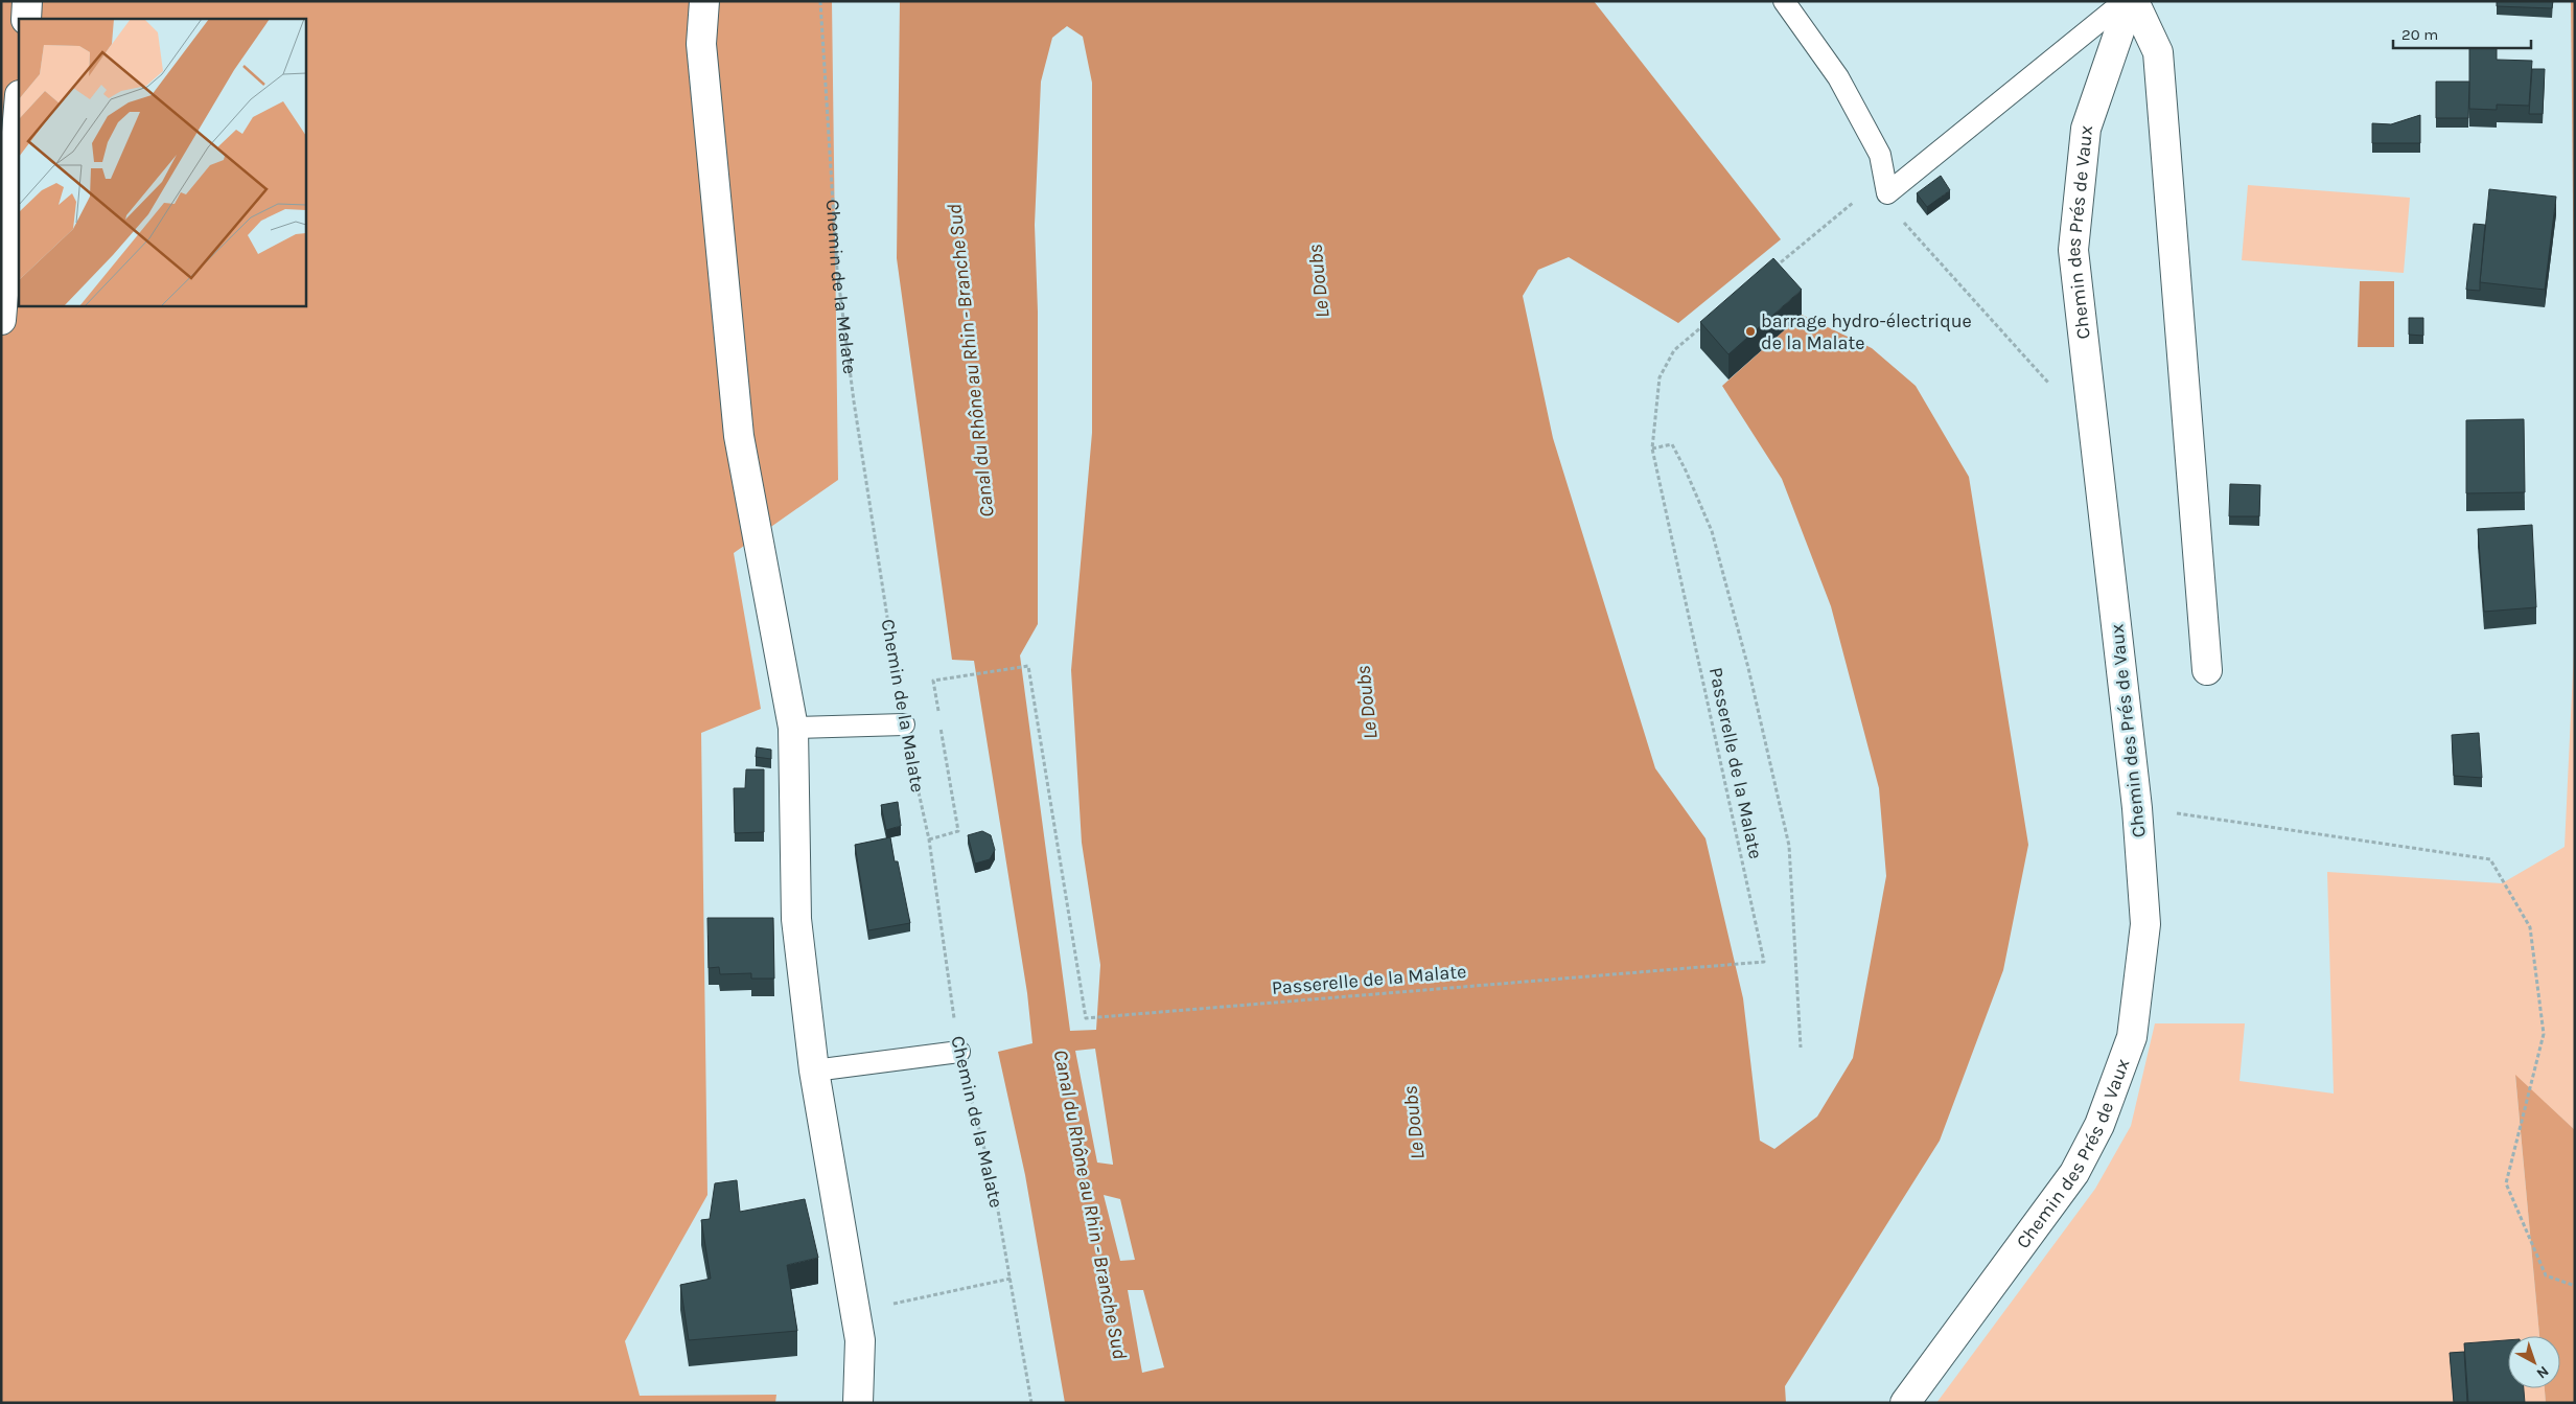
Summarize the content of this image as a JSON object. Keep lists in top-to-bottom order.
{
  "streets": {
    "street": ["Chemin des Prés de Vaux"],
    "path": ["Chemin de la Malate", "Passerelle de la Malate"]
  },
  "crossings": [
    ["Chemin de la Malate", "Passerelle de la Malate"]
  ],
  "water": ["Le Doubs", "Canal du Rhône au Rhin - Branche Sud"],
  "places": ["barrage hydro-électrique de la Malate"],
  "scale_bar": "20 m",
  "north": "bottom right"
}
